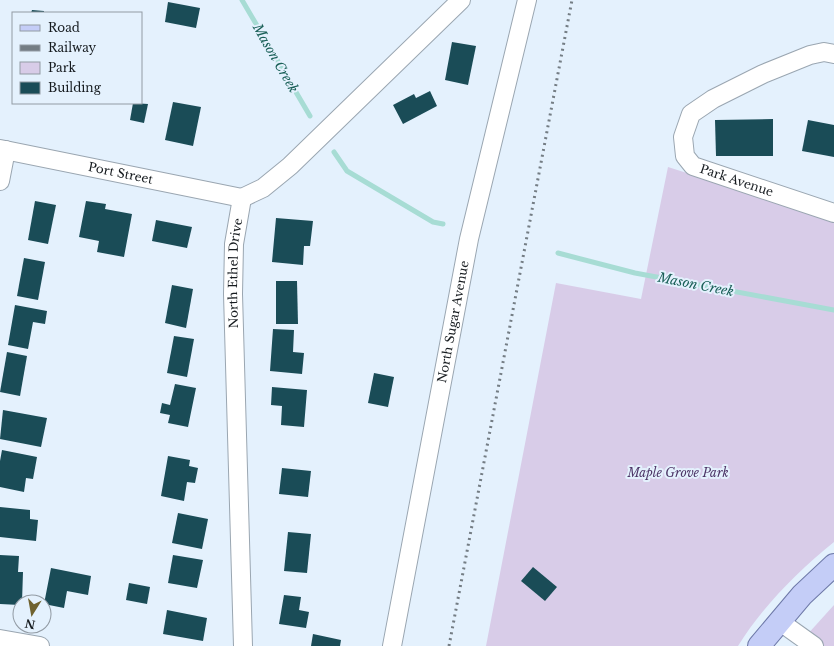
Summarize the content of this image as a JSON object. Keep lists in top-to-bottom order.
{
  "streets": {
    "street": [
      "Port Street",
      "Park Avenue",
      "North Ethel Drive",
      "North Sugar Avenue"
    ]
  },
  "crossings": [
    ["Port Street", "North Ethel Drive"]
  ],
  "water": ["Mason Creek"],
  "parks": ["Maple Grove Park"],
  "legend": [
    "Road",
    "Railway",
    "Park",
    "Building"
  ],
  "north": "bottom"
}
